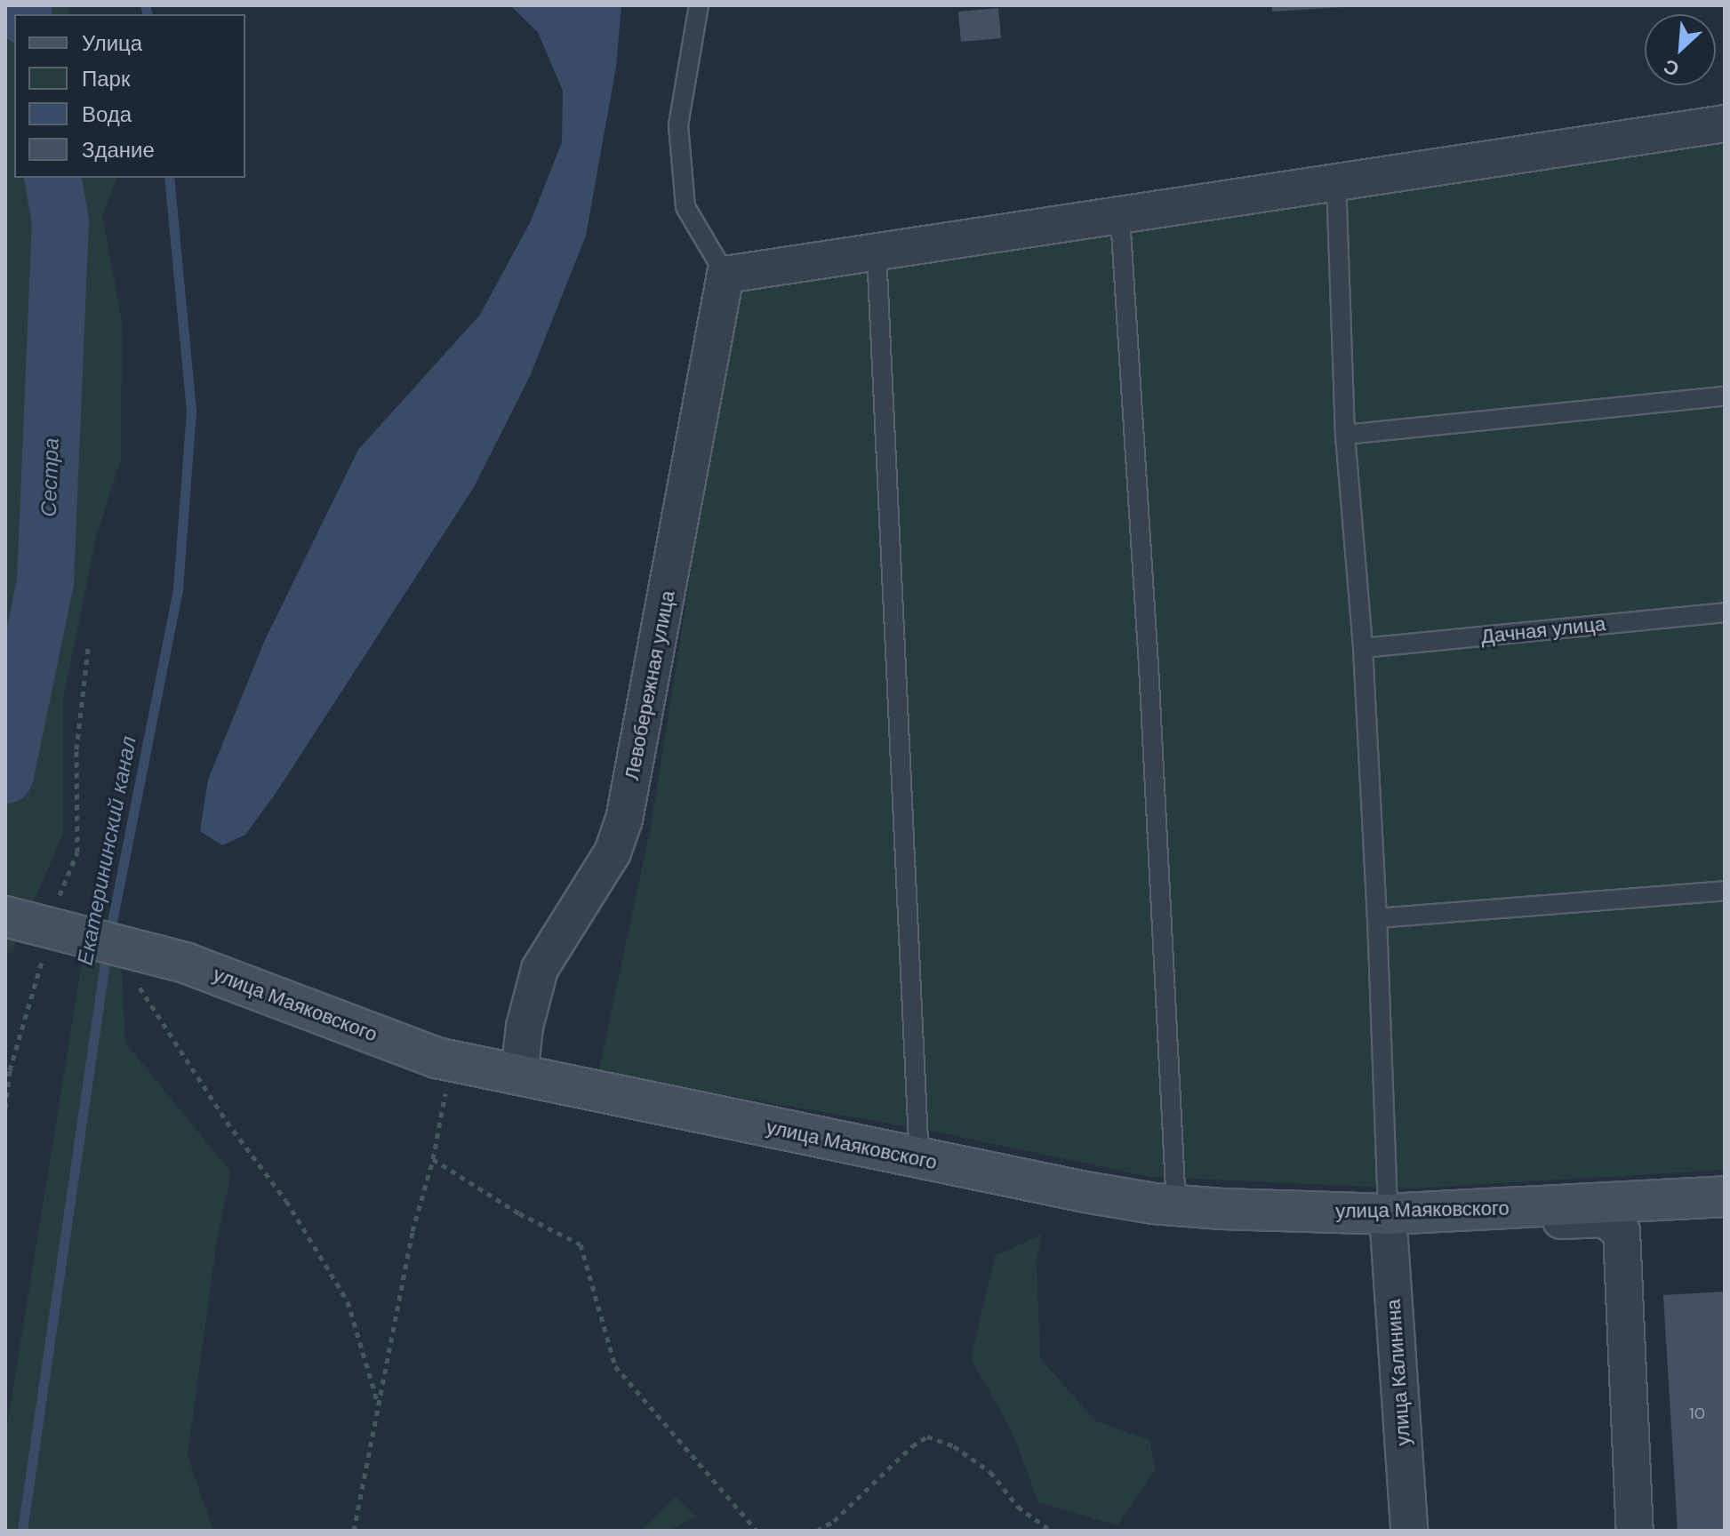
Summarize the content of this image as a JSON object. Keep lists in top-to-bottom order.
{
  "streets": {
    "street": ["Левобережная улица", "улица Маяковского", "улица Калинина"],
    "lane": ["Дачная улица"]
  },
  "crossings": [
    ["Левобережная улица", "улица Маяковского"],
    ["улица Маяковского", "улица Калинина"]
  ],
  "water": ["Сестра", "Екатерининский канал"],
  "house_numbers": ["10"],
  "legend": [
    "Улица",
    "Парк",
    "Вода",
    "Здание"
  ],
  "north": "bottom left"
}
